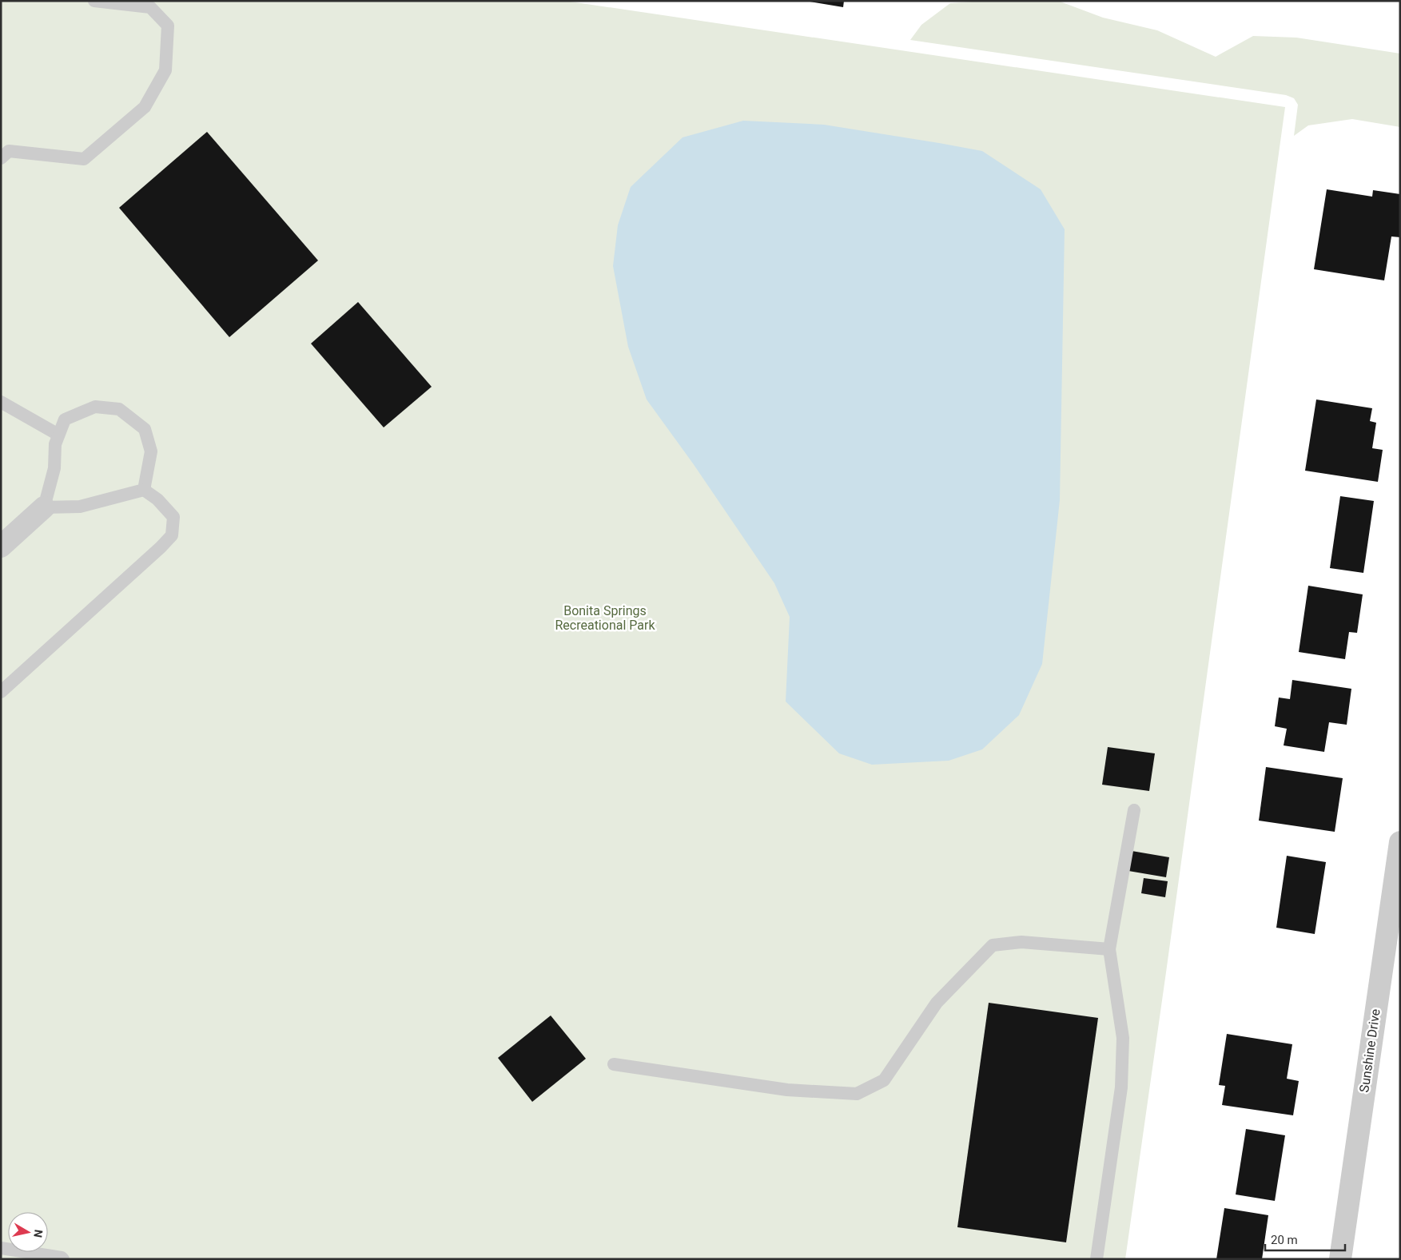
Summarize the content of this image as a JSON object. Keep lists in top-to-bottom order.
{
  "streets": {
    "street": ["Sunshine Drive"]
  },
  "parks": ["Bonita Springs Recreational Park"],
  "scale_bar": "20 m",
  "north": "right"
}
